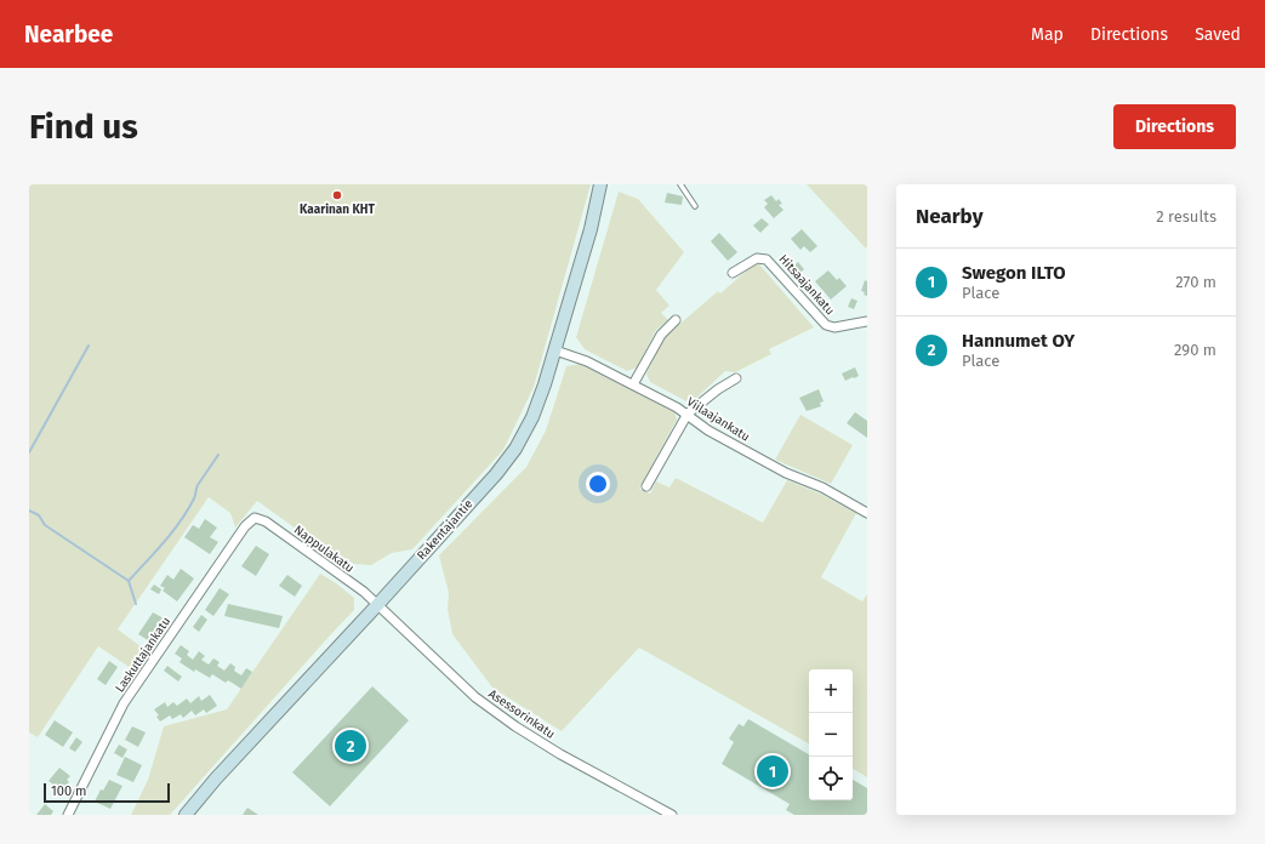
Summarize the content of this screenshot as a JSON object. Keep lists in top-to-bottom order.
{
  "streets": {
    "street": [
      "Hitsaajankatu",
      "Viilaajankatu",
      "Rakentajantie",
      "Nappulakatu",
      "Laskuttajankatu",
      "Asessorinkatu"
    ]
  },
  "crossings": [
    ["Viilaajankatu", "Rakentajantie"],
    ["Rakentajantie", "Nappulakatu"],
    ["Rakentajantie", "Asessorinkatu"],
    ["Nappulakatu", "Laskuttajankatu"],
    ["Nappulakatu", "Asessorinkatu"]
  ],
  "places": ["Kaarinan KHT"],
  "scale_bar": "100 m",
  "page": {
    "header": "Nearbee",
    "nav": ["Map", "Directions", "Saved"],
    "buttons": "Directions",
    "title": "Find us",
    "heading": ["Nearby", "2 results"],
    "list": [
      {
        "mark": "1",
        "name": "Swegon ILTO",
        "note": "Place",
        "value": "270 m"
      },
      {
        "mark": "2",
        "name": "Hannumet OY",
        "note": "Place",
        "value": "290 m"
      }
    ],
    "map_buttons": ["+", "−"],
    "pins": ["2", "1"],
    "scale": "100 m"
  }
}
